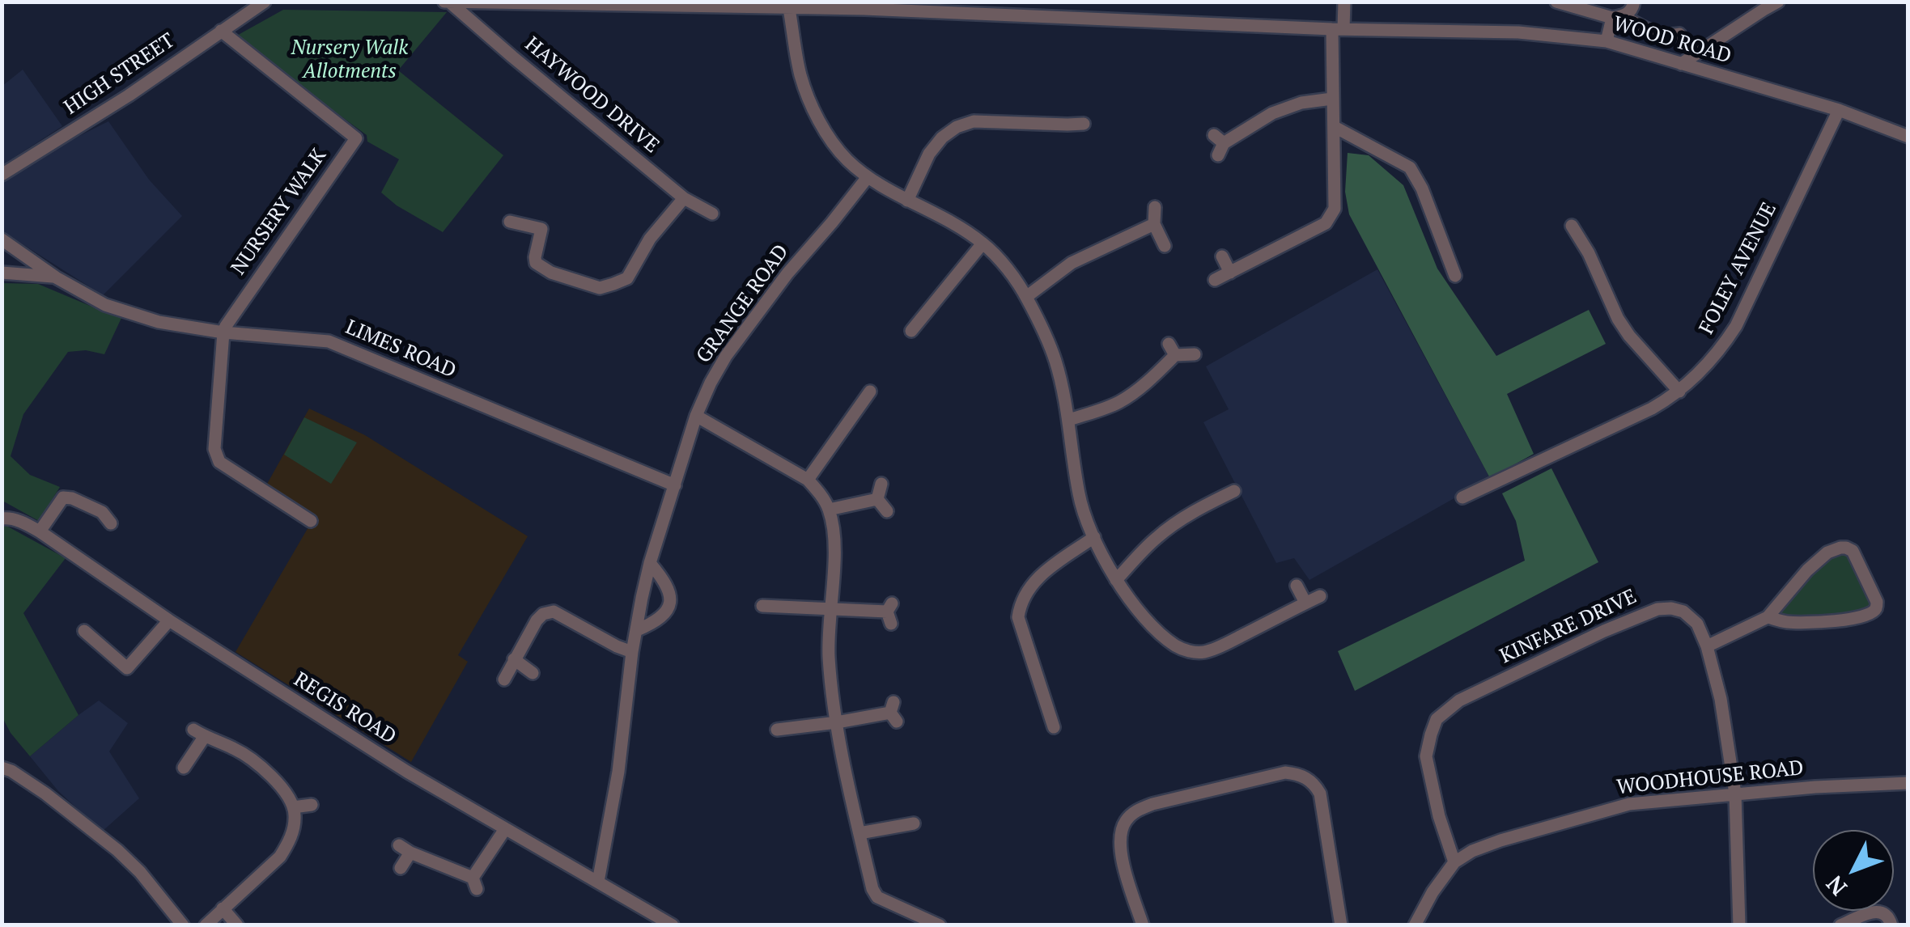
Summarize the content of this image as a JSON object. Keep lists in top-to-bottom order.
{
  "streets": {
    "street": [
      "WOOD ROAD",
      "HIGH STREET",
      "HAYWOOD DRIVE",
      "NURSERY WALK",
      "FOLEY AVENUE",
      "GRANGE ROAD",
      "LIMES ROAD",
      "KINFARE DRIVE",
      "REGIS ROAD",
      "WOODHOUSE ROAD"
    ]
  },
  "crossings": [
    ["WOOD ROAD", "HAYWOOD DRIVE"],
    ["WOOD ROAD", "FOLEY AVENUE"],
    ["HIGH STREET", "NURSERY WALK"],
    ["NURSERY WALK", "LIMES ROAD"],
    ["GRANGE ROAD", "LIMES ROAD"],
    ["GRANGE ROAD", "REGIS ROAD"],
    ["KINFARE DRIVE", "WOODHOUSE ROAD"]
  ],
  "parks": ["Nursery Walk Allotments"],
  "north": "bottom left"
}
